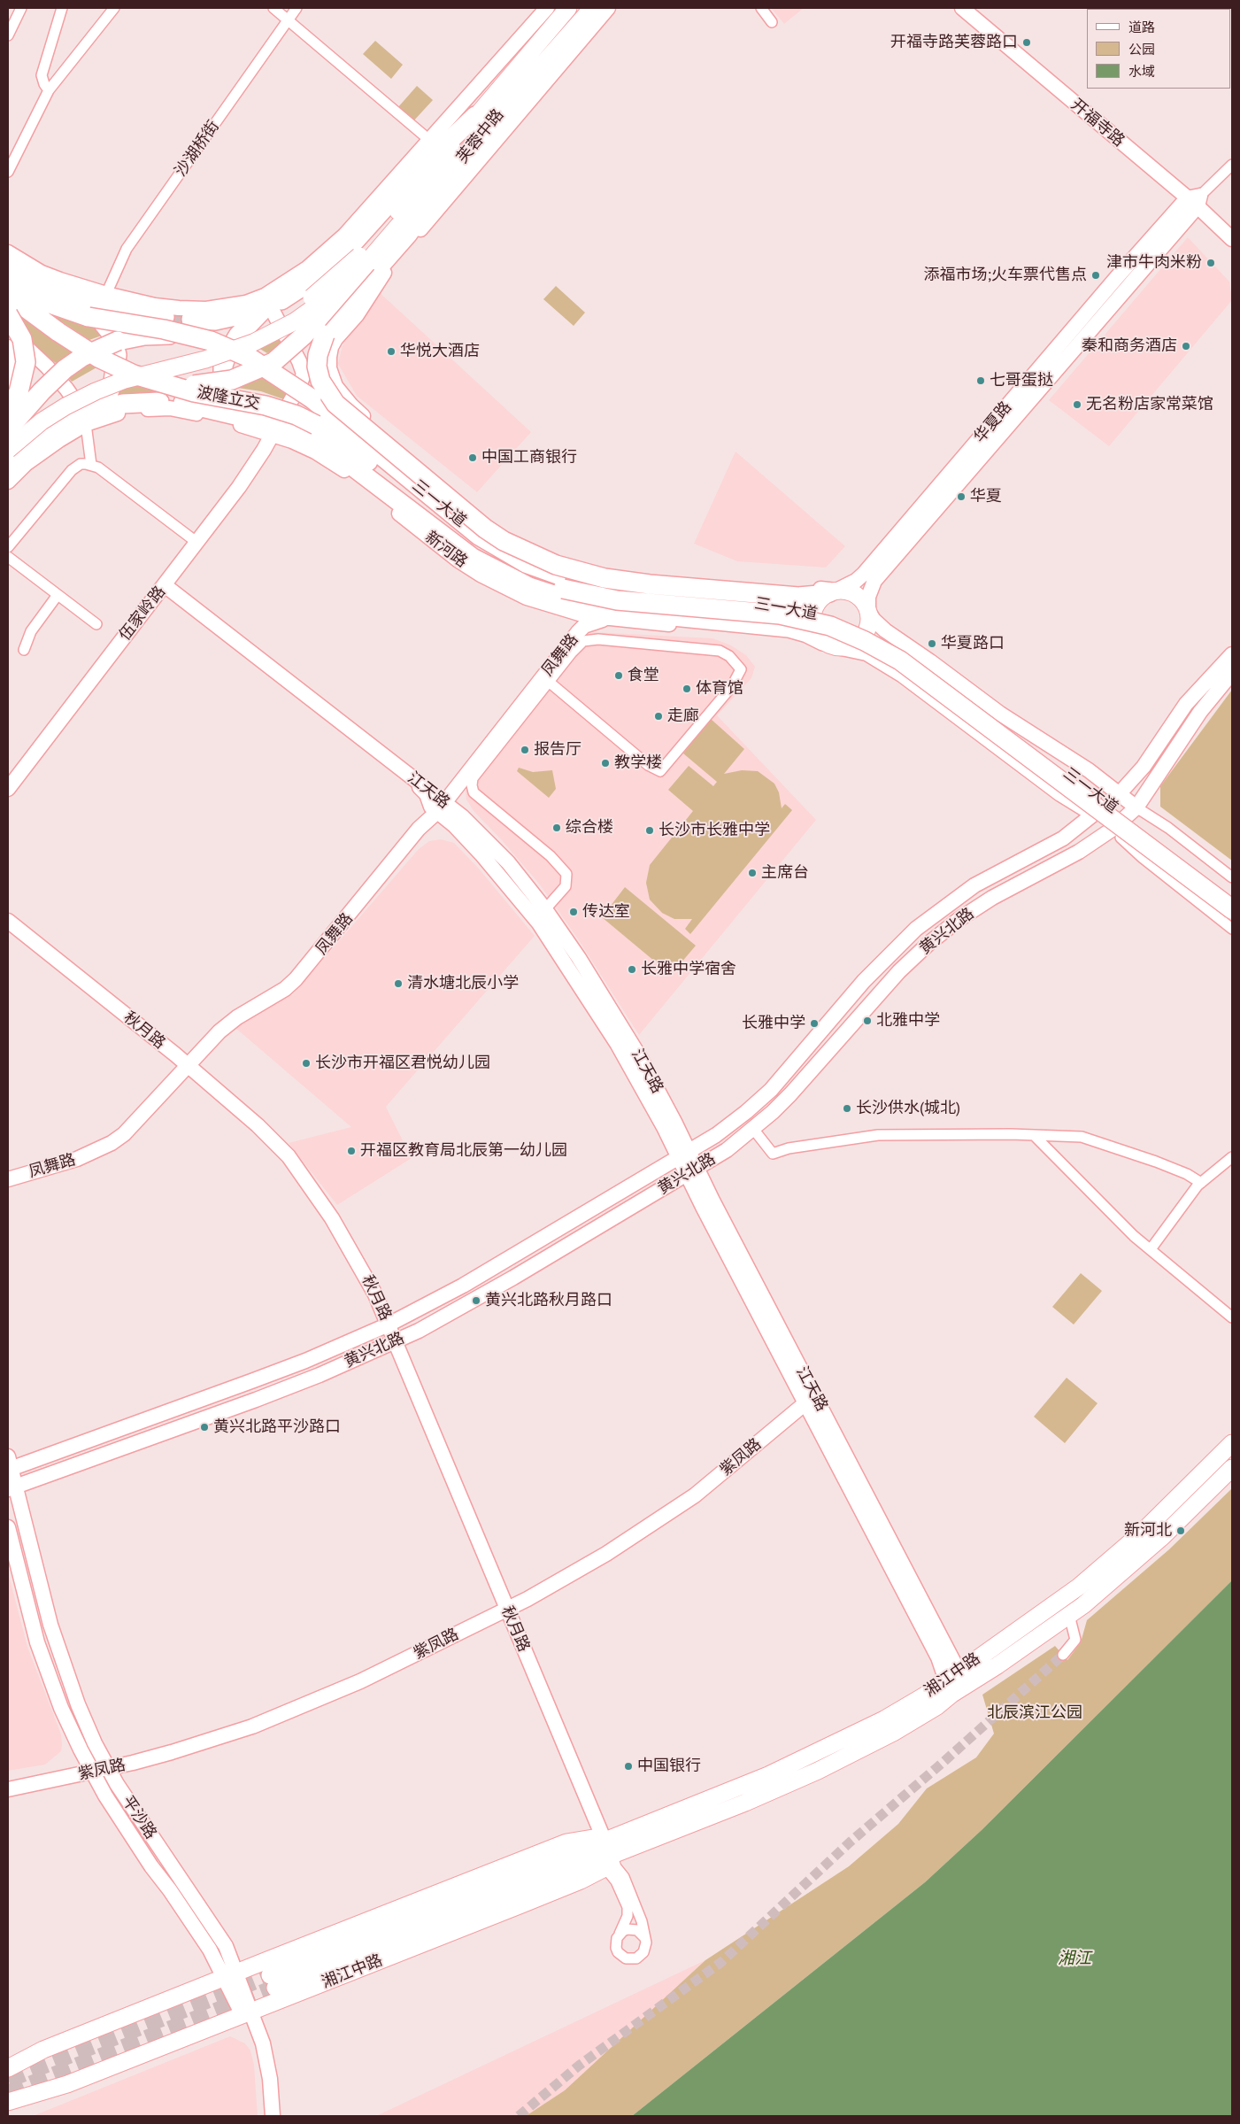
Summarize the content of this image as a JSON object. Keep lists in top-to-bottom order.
{
  "streets": {
    "highway": ["波隆立交", "三一大道"],
    "main road": ["芙蓉中路", "湘江中路"],
    "street": [
      "开福寺路",
      "沙湖桥街",
      "华夏路",
      "新河路",
      "伍家岭路",
      "凤舞路",
      "江天路",
      "黄兴北路",
      "秋月路",
      "紫凤路",
      "平沙路"
    ]
  },
  "crossings": [
    ["开福寺路", "华夏路"],
    ["芙蓉中路", "波隆立交"],
    ["波隆立交", "三一大道"],
    ["华夏路", "新河路"],
    ["新河路", "伍家岭路"],
    ["新河路", "凤舞路"],
    ["新河路", "黄兴北路"],
    ["伍家岭路", "江天路"],
    ["凤舞路", "江天路"],
    ["凤舞路", "秋月路"],
    ["江天路", "黄兴北路"],
    ["江天路", "紫凤路"],
    ["江天路", "湘江中路"],
    ["黄兴北路", "秋月路"],
    ["黄兴北路", "平沙路"],
    ["秋月路", "紫凤路"],
    ["秋月路", "湘江中路"],
    ["紫凤路", "平沙路"],
    ["湘江中路", "平沙路"]
  ],
  "water": ["湘江"],
  "parks": ["北辰滨江公园"],
  "places": [
    "开福寺路芙蓉路口",
    "津市牛肉米粉",
    "添福市场;火车票代售点",
    "秦和商务酒店",
    "华悦大酒店",
    "七哥蛋挞",
    "无名粉店家常菜馆",
    "中国工商银行",
    "华夏",
    "华夏路口",
    "食堂",
    "体育馆",
    "走廊",
    "报告厅",
    "教学楼",
    "综合楼",
    "长沙市长雅中学",
    "主席台",
    "传达室",
    "长雅中学宿舍",
    "清水塘北辰小学",
    "北雅中学",
    "长雅中学",
    "长沙市开福区君悦幼儿园",
    "长沙供水(城北)",
    "开福区教育局北辰第一幼儿园",
    "黄兴北路秋月路口",
    "黄兴北路平沙路口",
    "新河北",
    "中国银行"
  ],
  "legend": ["道路", "公园", "水域"]
}
